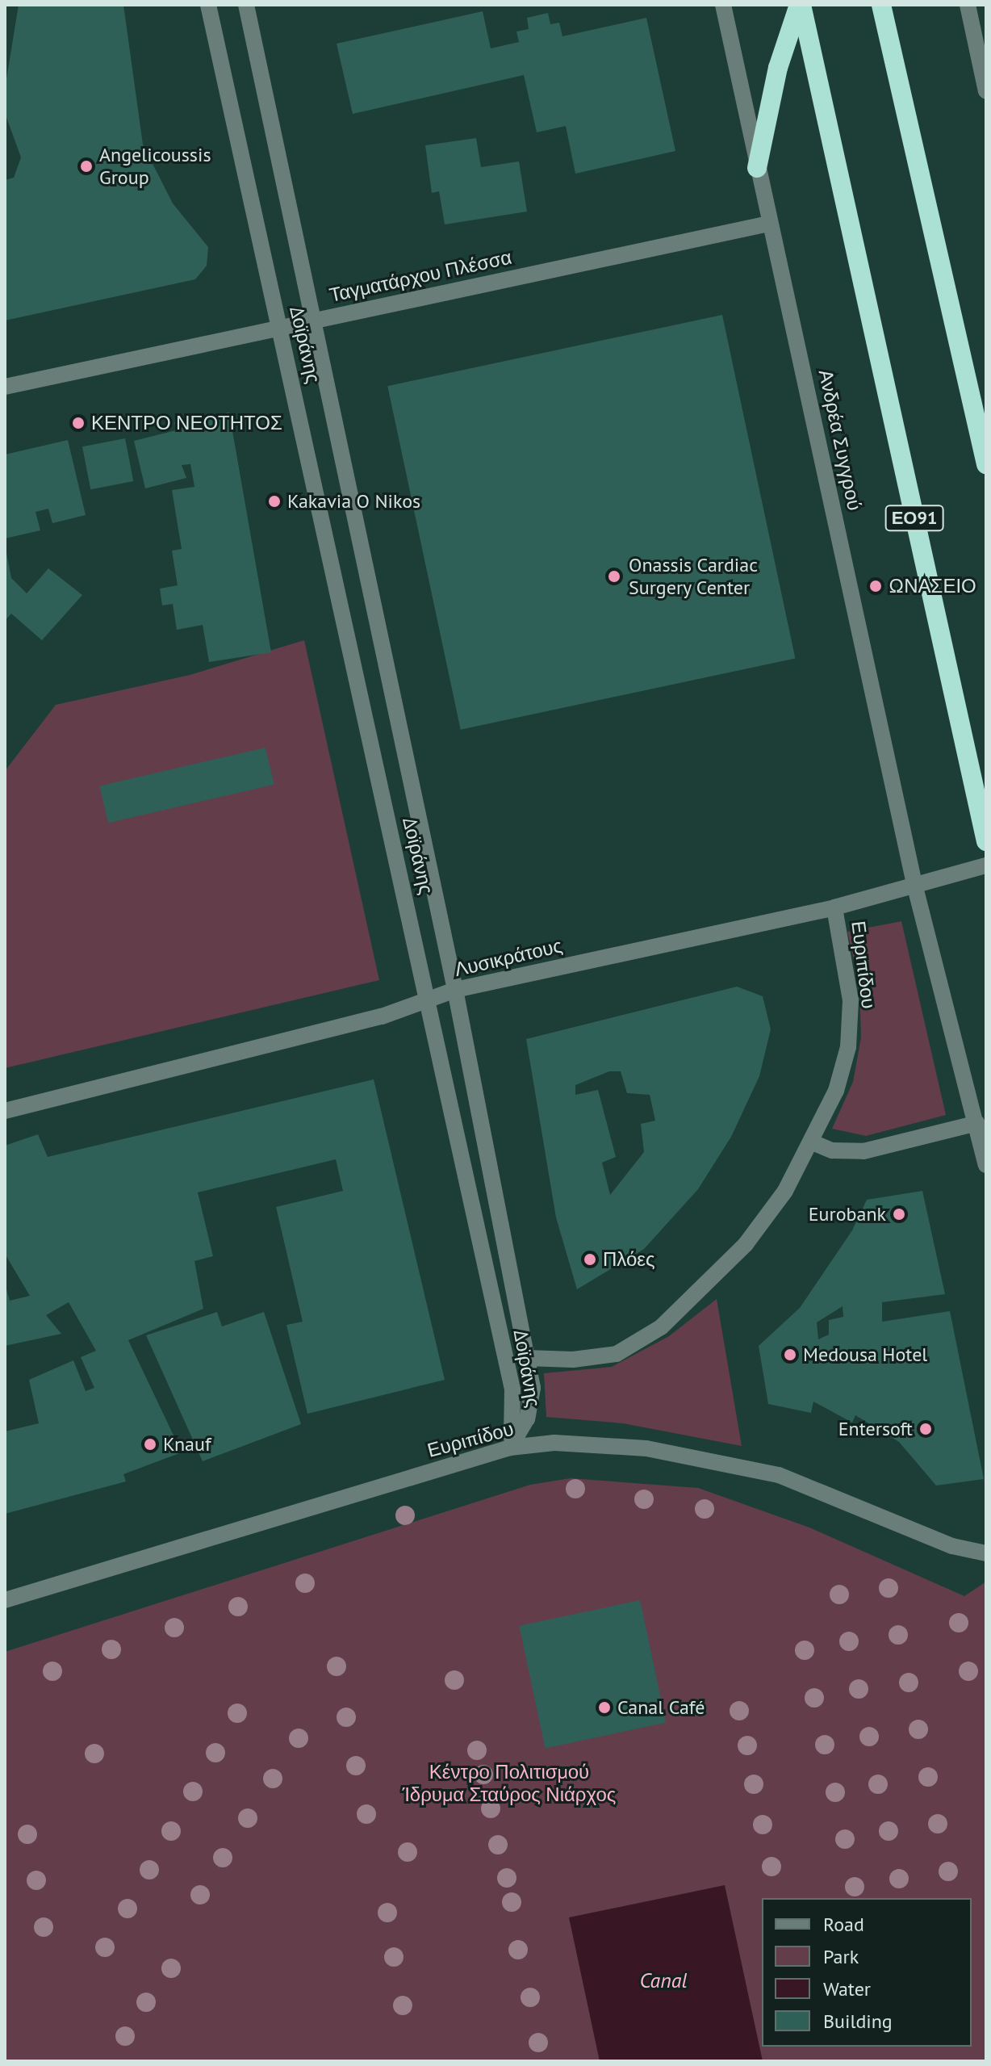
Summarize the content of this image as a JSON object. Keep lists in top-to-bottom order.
{
  "streets": {
    "highway": ["ΕΟ91"],
    "street": [
      "Ταγματάρχου Πλέσσα",
      "Δοϊράνης",
      "Ανδρέα Συγγρού",
      "Λυσικράτους",
      "Ευριπίδου"
    ]
  },
  "crossings": [
    ["Ταγματάρχου Πλέσσα", "Δοϊράνης"],
    ["Ταγματάρχου Πλέσσα", "Ανδρέα Συγγρού"],
    ["Δοϊράνης", "Λυσικράτους"],
    ["Δοϊράνης", "Ευριπίδου"],
    ["Ανδρέα Συγγρού", "Λυσικράτους"],
    ["Λυσικράτους", "Ευριπίδου"]
  ],
  "water": ["Canal"],
  "parks": ["Κέντρο Πολιτισμού Ίδρυμα Σταύρος Νιάρχος"],
  "places": [
    "Angelicoussis Group",
    "ΚΕΝΤΡΟ ΝΕΟΤΗΤΟΣ",
    "Kakavia O Nikos",
    "Onassis Cardiac Surgery Center",
    "ΩΝΑΣΕΙΟ",
    "Eurobank",
    "Πλόες",
    "Medousa Hotel",
    "Entersoft",
    "Knauf",
    "Canal Café"
  ],
  "legend": [
    "Road",
    "Park",
    "Water",
    "Building"
  ]
}
